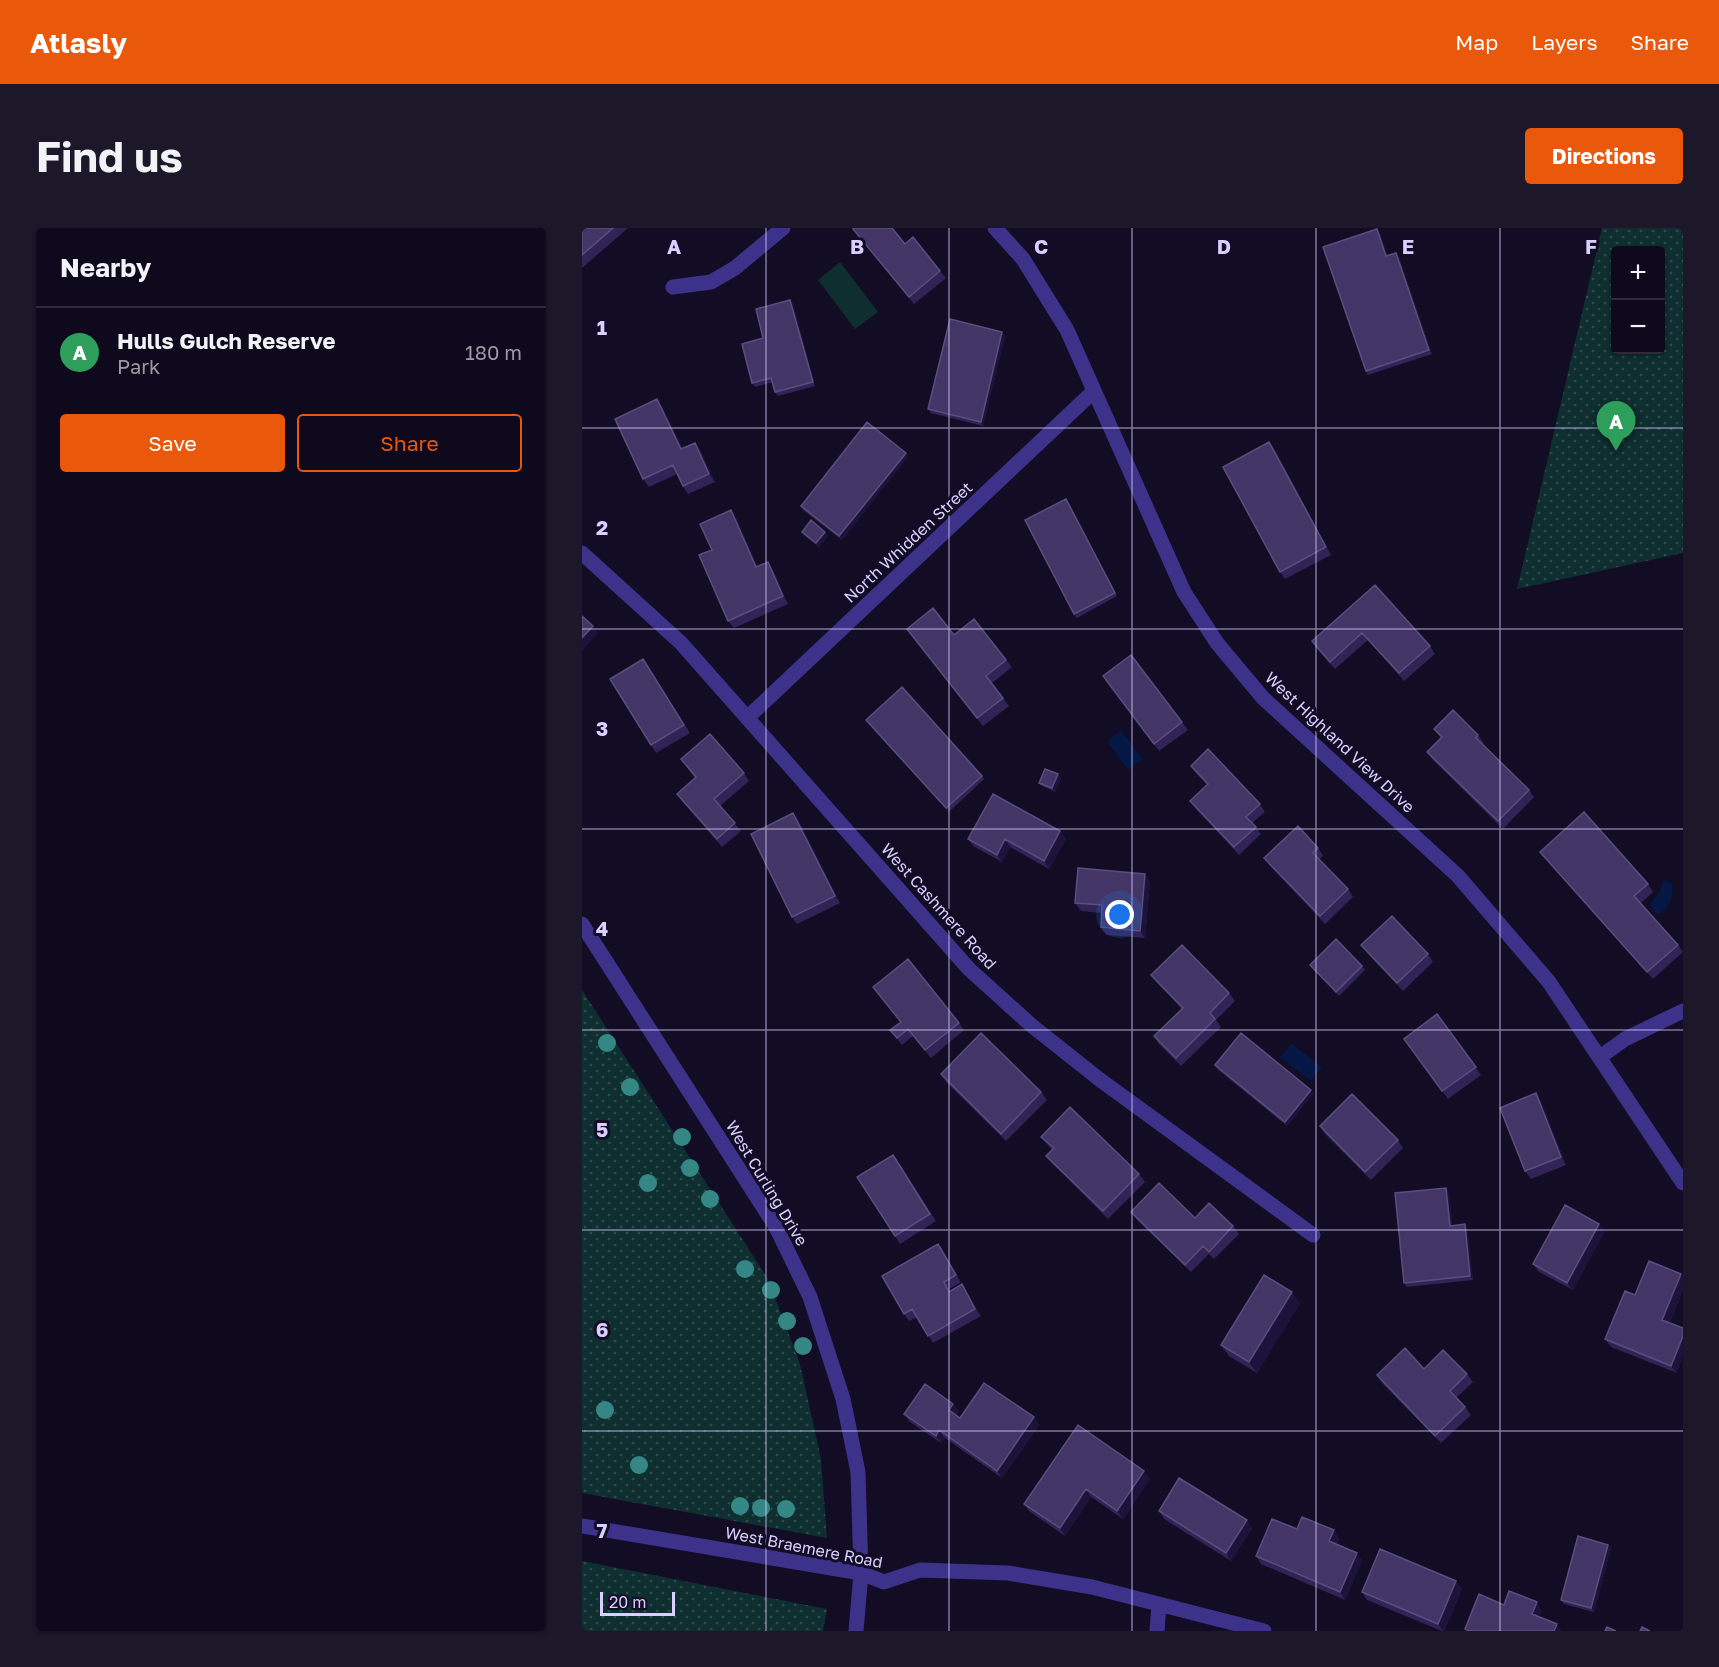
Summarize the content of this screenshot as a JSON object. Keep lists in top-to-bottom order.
{
  "streets": {
    "street": [
      "North Whidden Street",
      "West Highland View Drive",
      "West Cashmere Road",
      "West Curling Drive",
      "West Braemere Road"
    ]
  },
  "crossings": [
    ["North Whidden Street", "West Highland View Drive"],
    ["North Whidden Street", "West Cashmere Road"],
    ["West Curling Drive", "West Braemere Road"]
  ],
  "scale_bar": "20 m",
  "page": {
    "header": "Atlasly",
    "nav": ["Map", "Layers", "Share"],
    "buttons": [
      "Directions",
      ["Save", "Share"]
    ],
    "title": "Find us",
    "heading": "Nearby",
    "map_buttons": ["+", "−"],
    "list": [
      {
        "mark": "A",
        "name": "Hulls Gulch Reserve",
        "note": "Park",
        "value": "180 m"
      }
    ],
    "pins": "A",
    "scale": "20 m"
  },
  "grid": {
    "columns": [
      "A",
      "B",
      "C",
      "D",
      "E",
      "F"
    ],
    "rows": [
      "1",
      "2",
      "3",
      "4",
      "5",
      "6",
      "7"
    ]
  }
}
